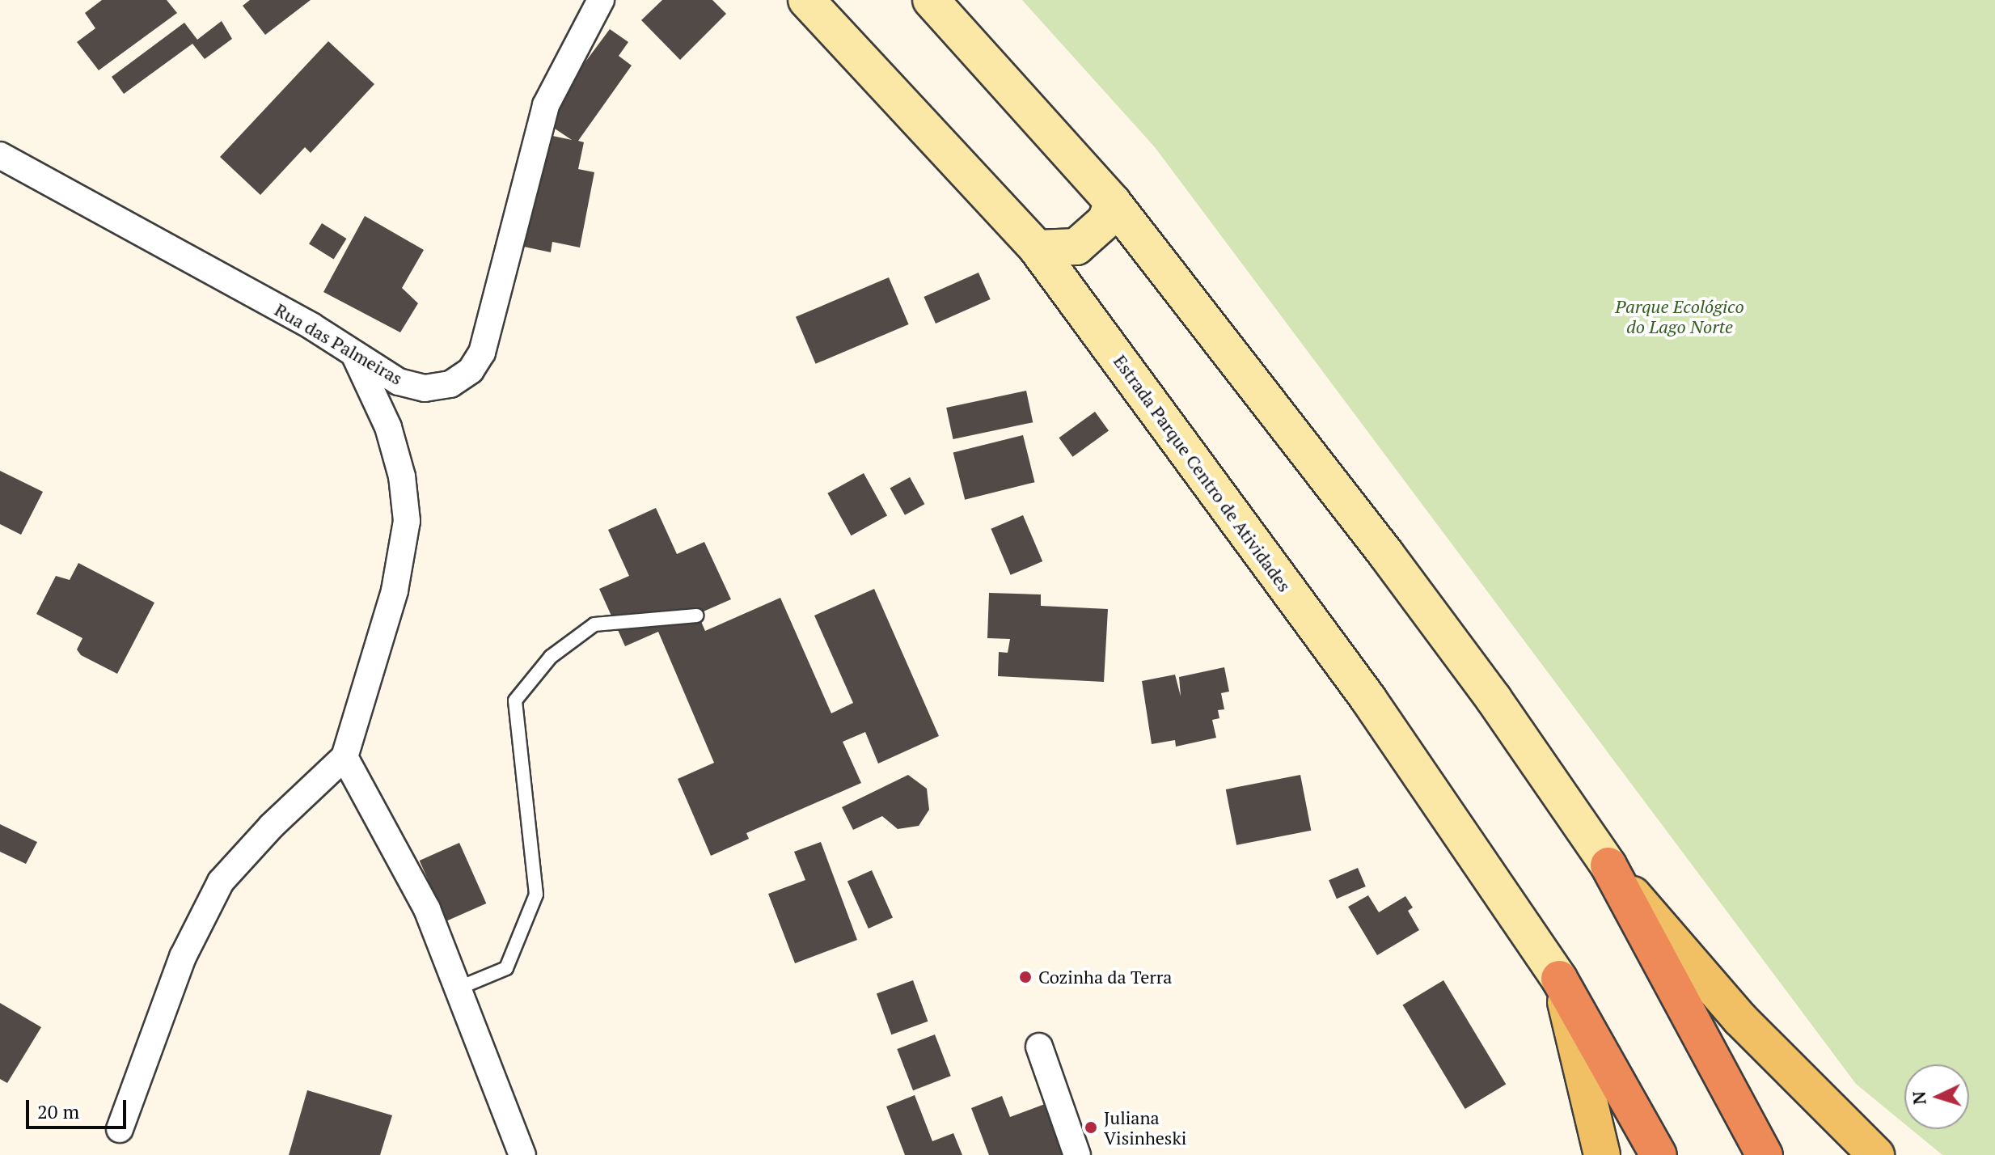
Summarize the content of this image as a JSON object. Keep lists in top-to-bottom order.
{
  "streets": {
    "main road": ["Estrada Parque Centro de Atividades"],
    "street": ["Rua das Palmeiras"]
  },
  "parks": ["Parque Ecológico do Lago Norte"],
  "places": ["Cozinha da Terra", "Juliana Visinheski"],
  "scale_bar": "20 m",
  "north": "left"
}
